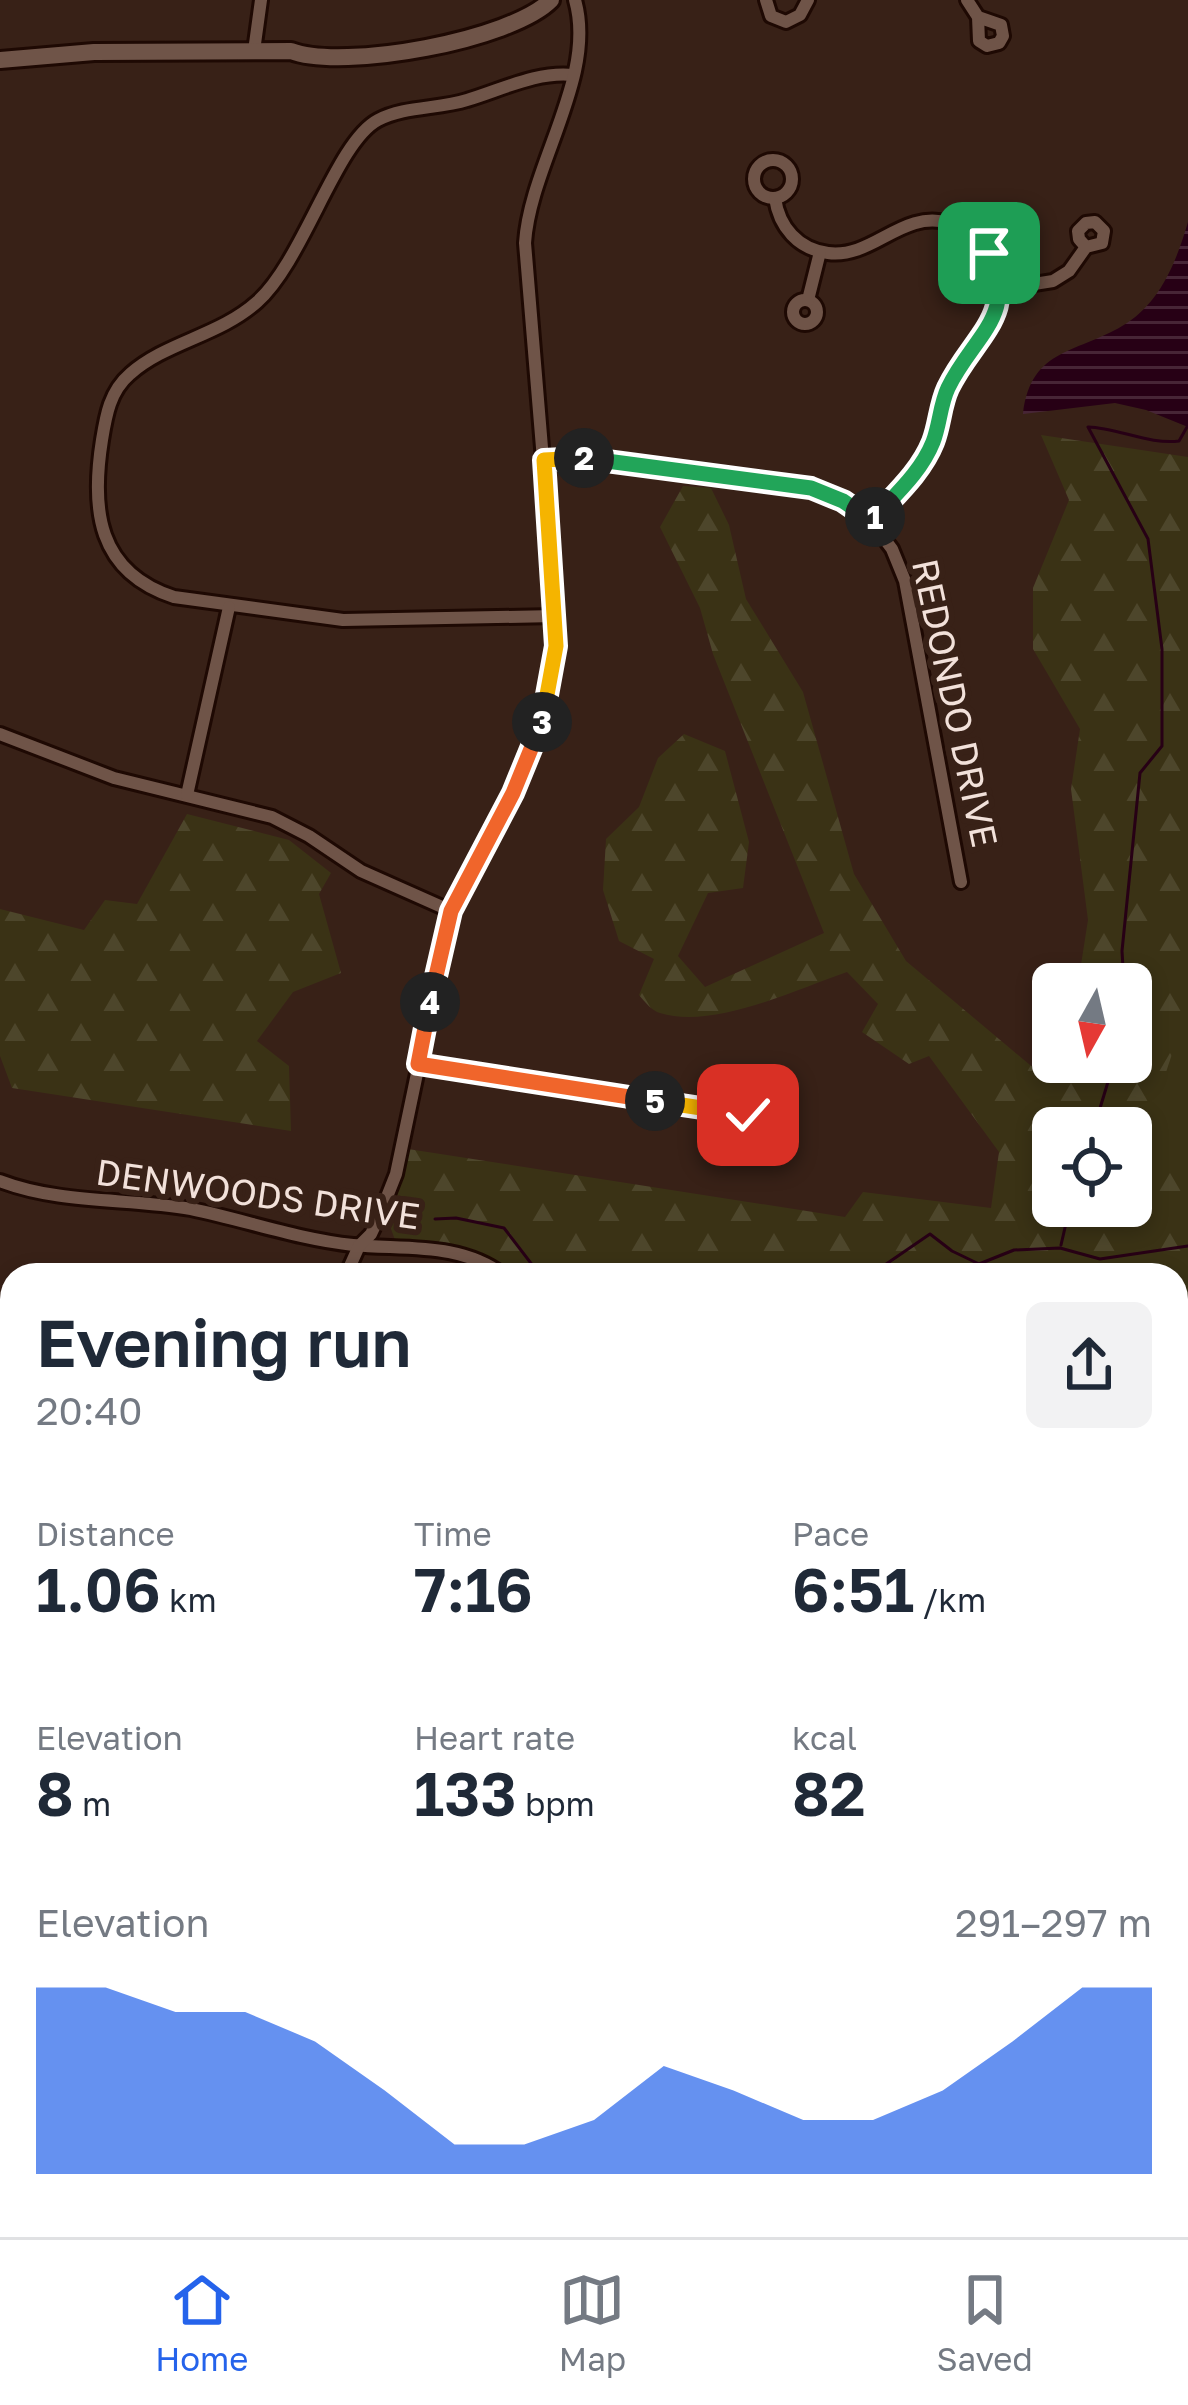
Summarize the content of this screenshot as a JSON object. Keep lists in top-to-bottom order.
{
  "streets": {
    "street": ["REDONDO DRIVE", "DENWOODS DRIVE"]
  },
  "north": "bottom",
  "page": {
    "pins": [
      "2",
      "1",
      "3",
      "4",
      "5"
    ],
    "heading": ["Evening run", "20:40"],
    "stats": [
      ["Distance", "1.06 km"],
      ["Time", "7:16"],
      ["Pace", "6:51 /km"],
      ["Elevation", "8 m"],
      ["Heart rate", "133 bpm"],
      ["kcal", "82"]
    ],
    "chart": ["Elevation", "291–297 m"],
    "tabs": ["Home", "Map", "Saved"]
  }
}
